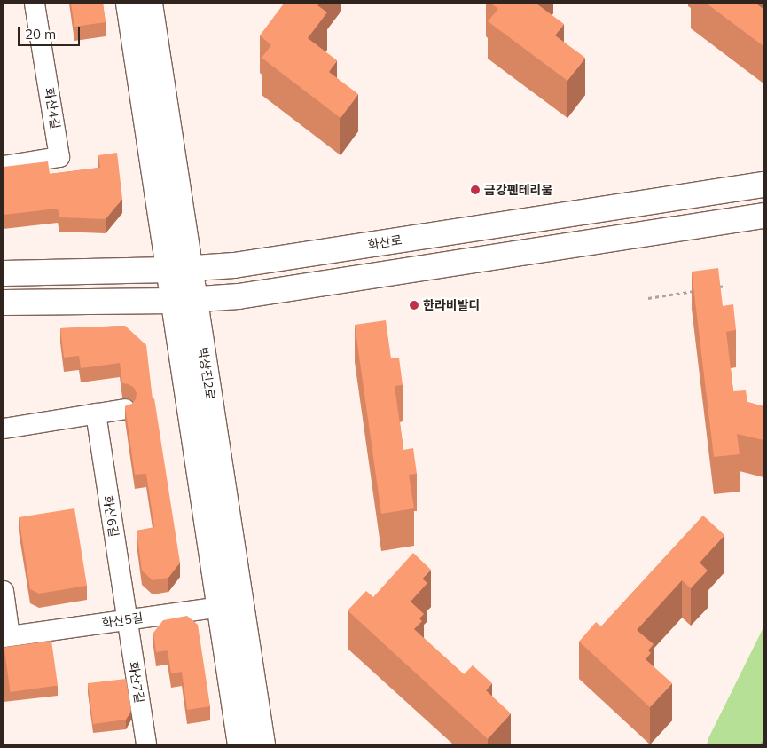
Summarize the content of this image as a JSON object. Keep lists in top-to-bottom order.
{
  "streets": {
    "street": [
      "화산4길",
      "화산로",
      "박상진2로",
      "화산6길",
      "화산5길",
      "화산7길"
    ]
  },
  "crossings": [
    ["화산로", "박상진2로"],
    ["박상진2로", "화산5길"],
    ["화산6길", "화산5길"],
    ["화산6길", "화산7길"],
    ["화산5길", "화산7길"]
  ],
  "places": ["금강펜테리움", "한라비발디"],
  "scale_bar": "20 m"
}
